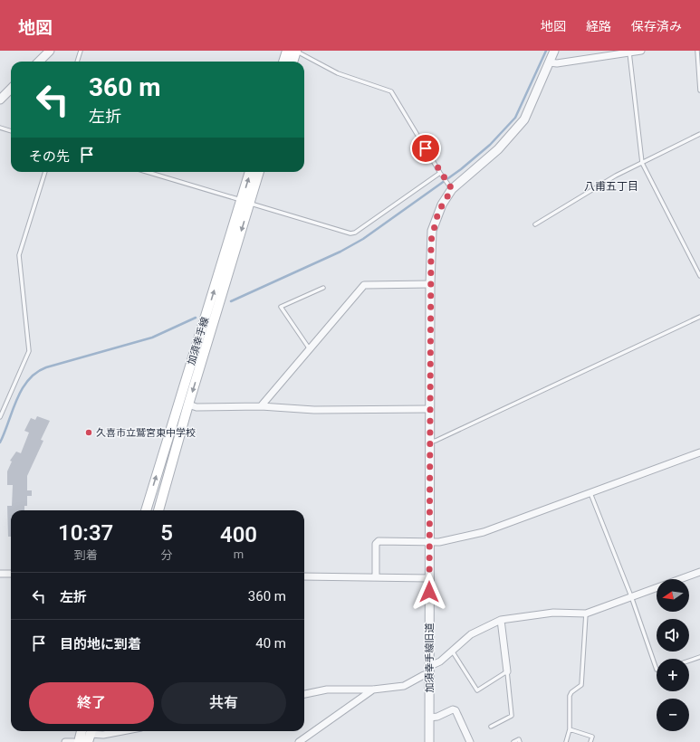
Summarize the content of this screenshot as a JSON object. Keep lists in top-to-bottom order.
{
  "streets": {
    "main road": ["加須幸手線"],
    "street": ["加須幸手線旧道"]
  },
  "districts": ["八甫五丁目"],
  "places": ["久喜市立鷲宮東中学校"],
  "north": "left",
  "page": {
    "header": "地図",
    "nav": ["地図", "経路", "保存済み"],
    "turn": ["360 m", "左折"],
    "then": "その先",
    "eta": [
      "10:37",
      "到着",
      "5",
      "分",
      "400",
      "m"
    ],
    "list": [
      {
        "name": "左折",
        "value": "360 m"
      },
      {
        "name": "目的地に到着",
        "value": "40 m"
      }
    ],
    "map_buttons": ["+", "−"],
    "buttons": ["終了", "共有"]
  }
}
